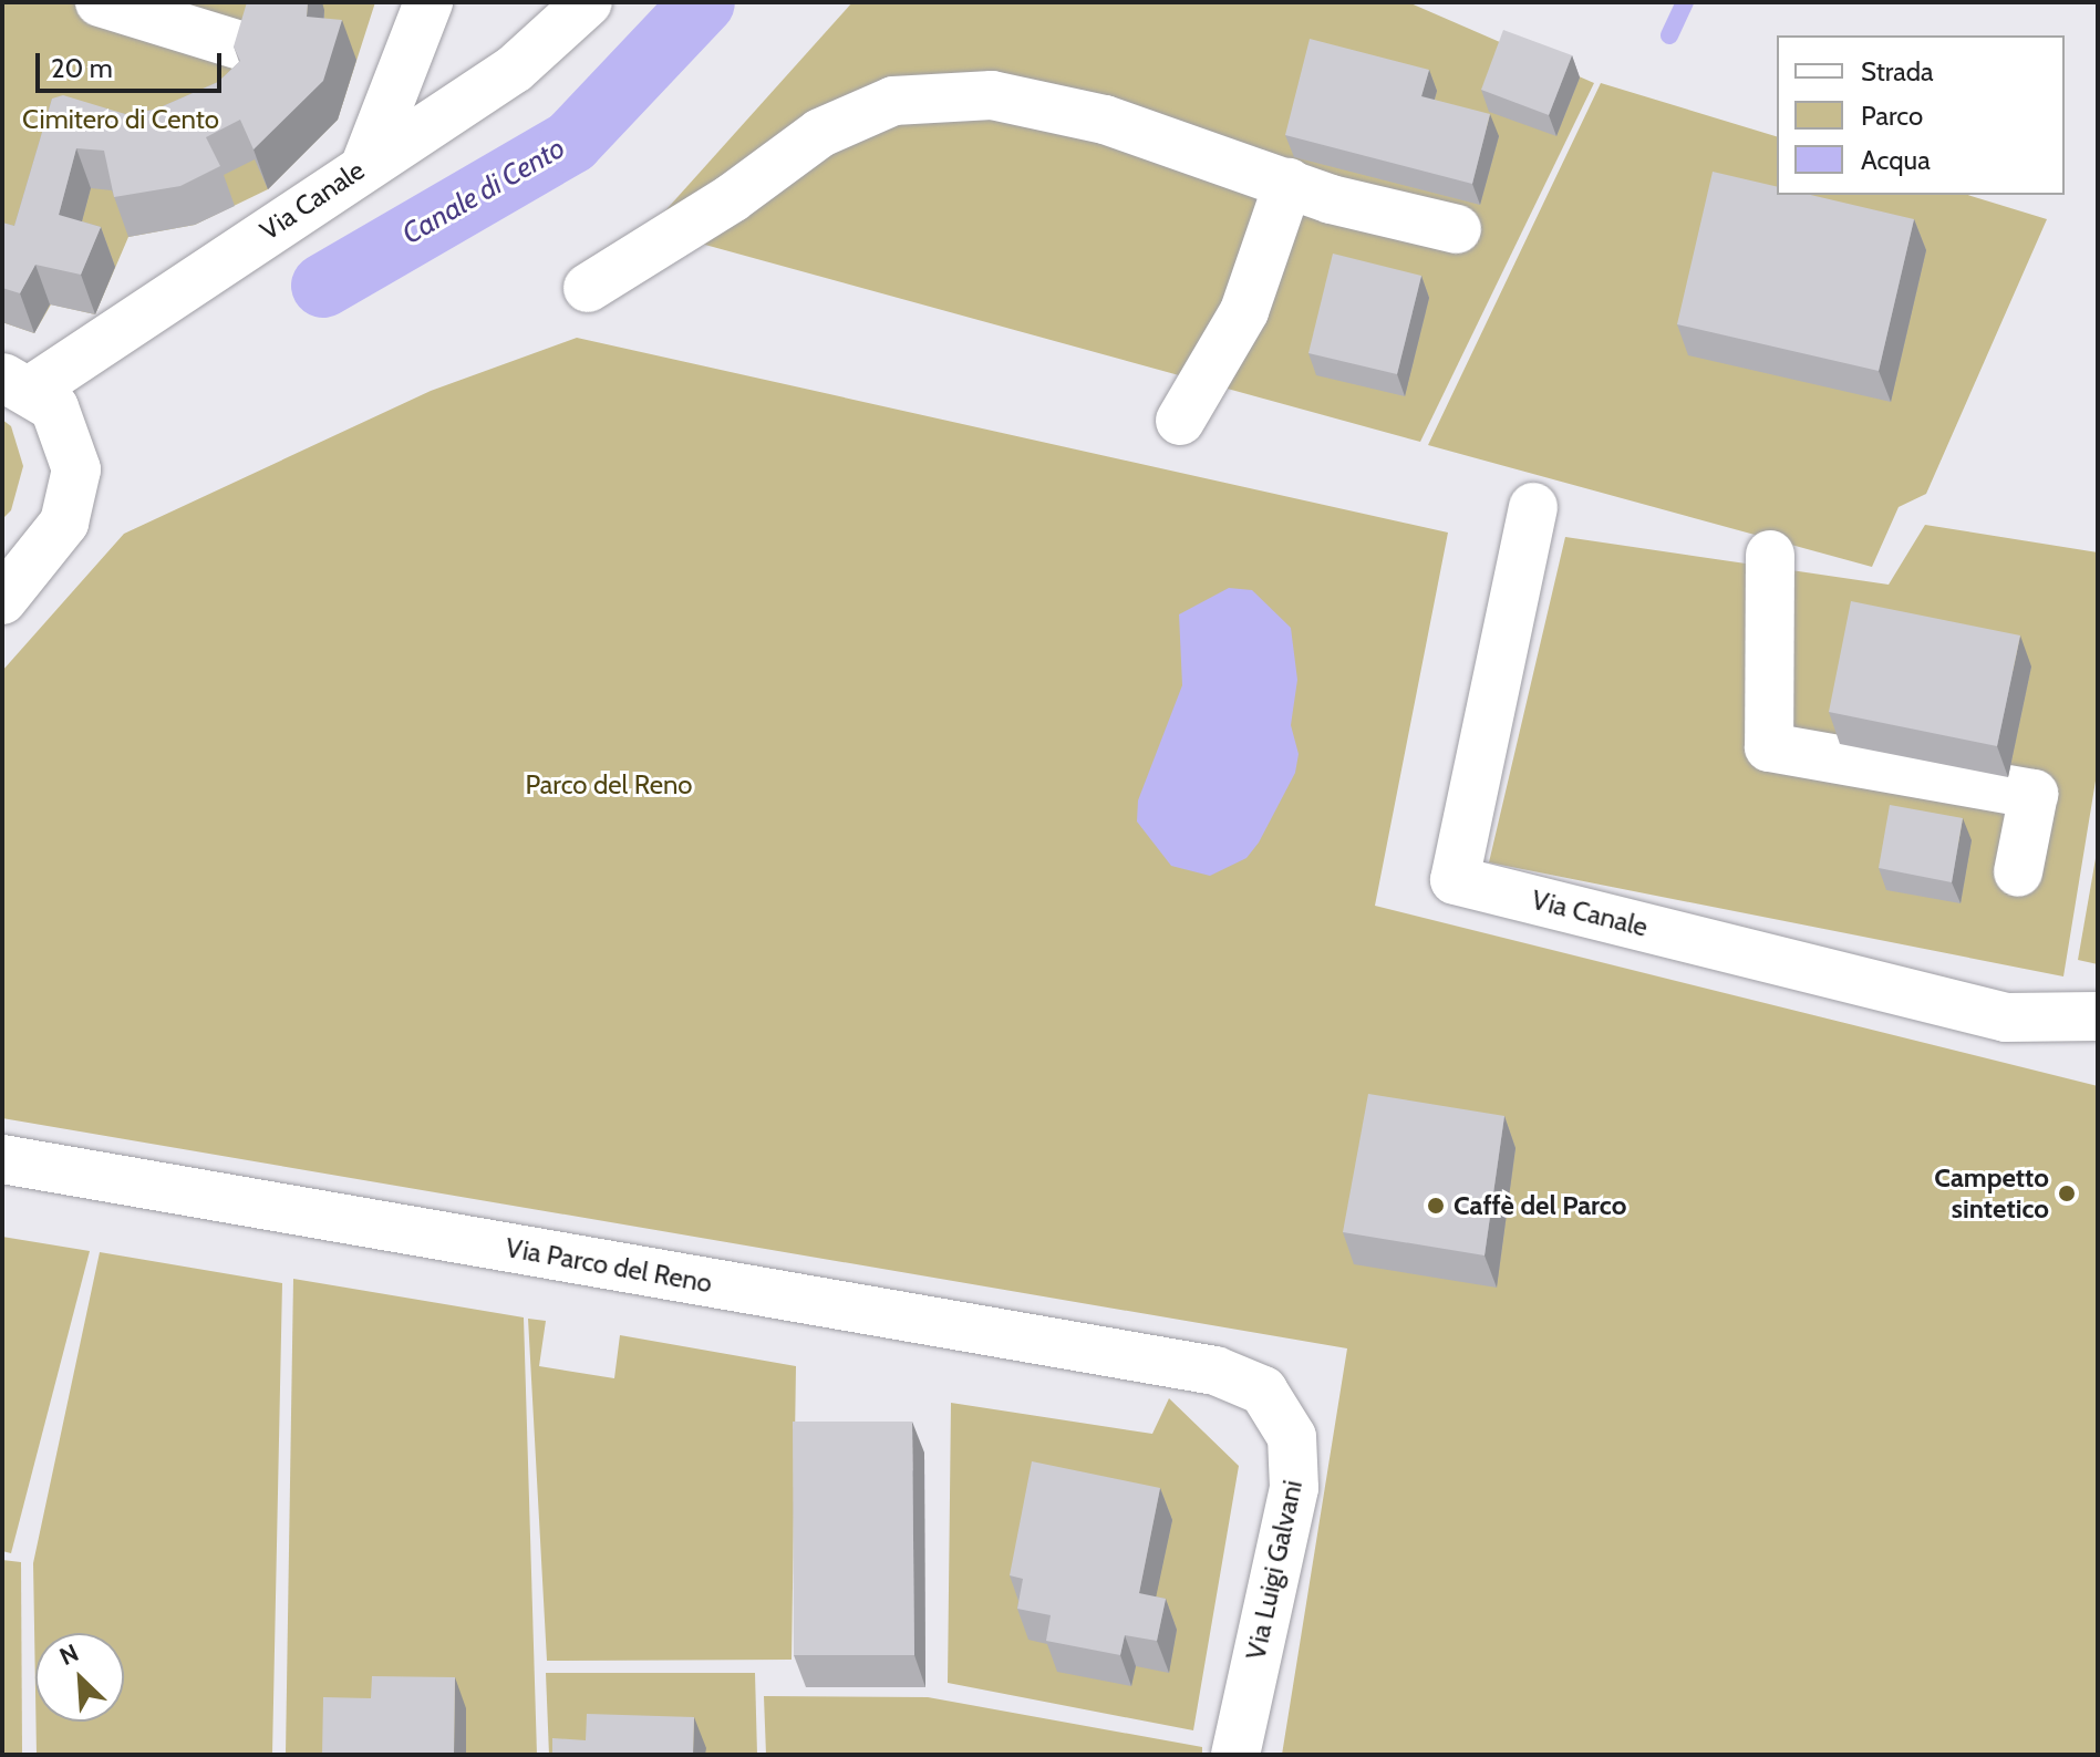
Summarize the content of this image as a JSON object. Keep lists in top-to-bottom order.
{
  "streets": {
    "street": ["Via Canale", "Via Parco del Reno", "Via Luigi Galvani"]
  },
  "crossings": [
    ["Via Parco del Reno", "Via Luigi Galvani"]
  ],
  "water": ["Canale di Cento"],
  "parks": ["Cimitero di Cento", "Parco del Reno"],
  "places": ["Campetto sintetico", "Caffè del Parco"],
  "legend": ["Strada", "Parco", "Acqua"],
  "scale_bar": "20 m",
  "north": "top left"
}
